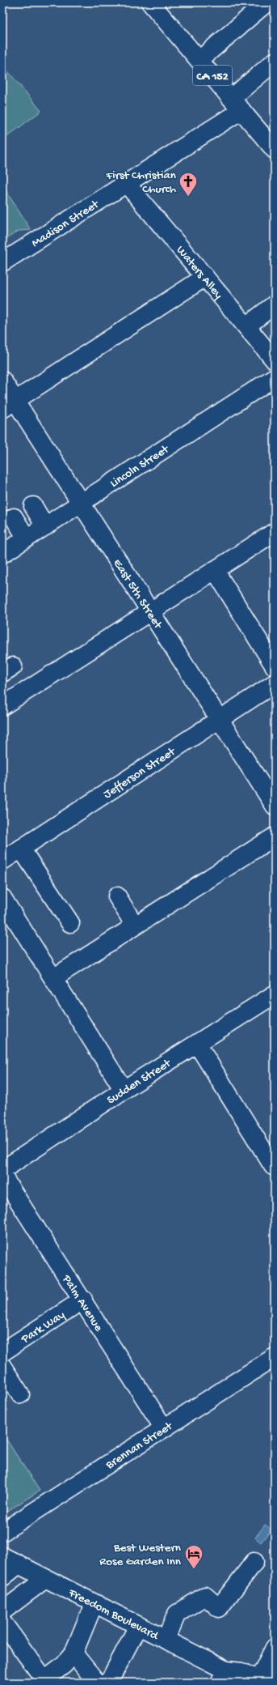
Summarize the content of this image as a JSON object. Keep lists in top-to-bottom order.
{
  "streets": {
    "street": [
      "CA 152",
      "Madison Street",
      "Waters Alley",
      "Lincoln Street",
      "East 5th Street",
      "Jefferson Street",
      "Sudden Street",
      "Palm Avenue",
      "Park Way",
      "Brennan Street",
      "Freedom Boulevard"
    ]
  },
  "crossings": [
    ["CA 152", "Madison Street"],
    ["Madison Street", "Waters Alley"],
    ["Lincoln Street", "East 5th Street"],
    ["East 5th Street", "Jefferson Street"],
    ["Palm Avenue", "Park Way"],
    ["Palm Avenue", "Brennan Street"]
  ],
  "places": {
    "church": ["First Christian Church"],
    "hotel": ["Best Western Rose Garden Inn"]
  }
}
